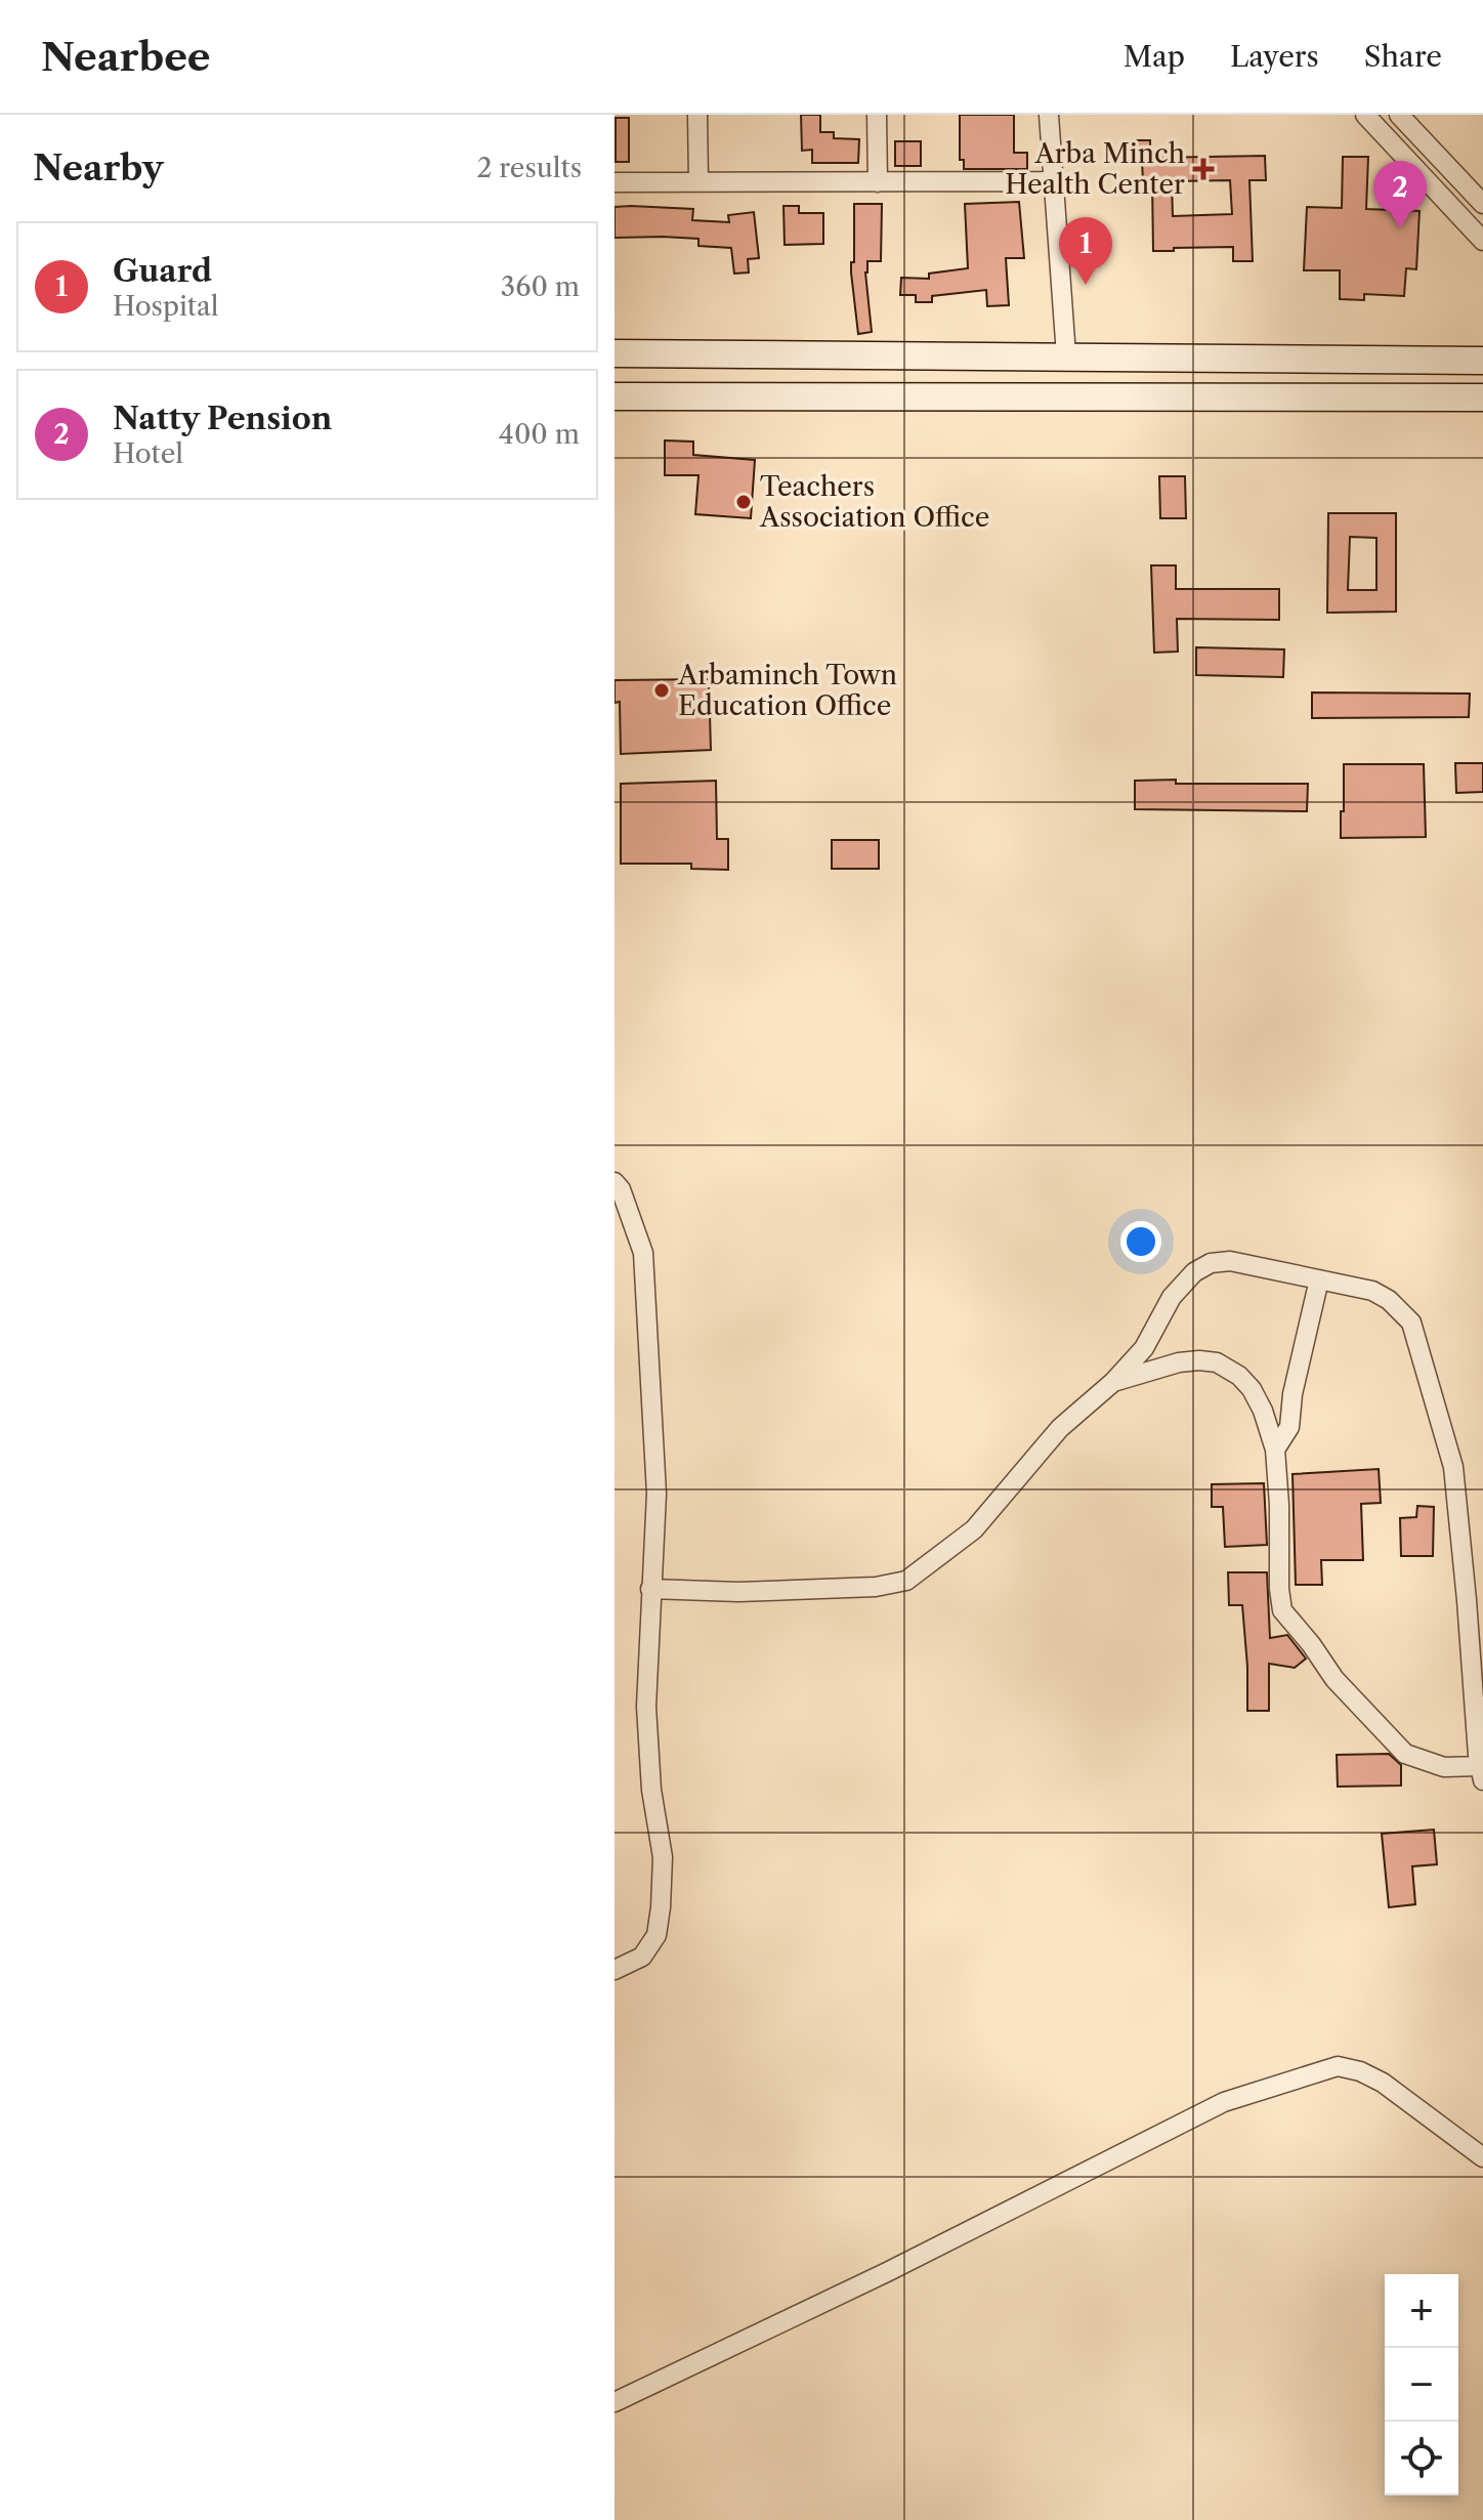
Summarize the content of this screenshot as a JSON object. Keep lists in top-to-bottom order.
{
  "places": {
    "health": ["Arba Minch Health Center"],
    "other": ["Teachers Association Office", "Arbaminch Town Education Office"]
  },
  "page": {
    "header": "Nearbee",
    "nav": ["Map", "Layers", "Share"],
    "heading": ["Nearby", "2 results"],
    "pins": ["2", "1"],
    "list": [
      {
        "mark": "1",
        "name": "Guard",
        "note": "Hospital",
        "value": "360 m"
      },
      {
        "mark": "2",
        "name": "Natty Pension",
        "note": "Hotel",
        "value": "400 m"
      }
    ],
    "map_buttons": ["+", "−"]
  }
}
